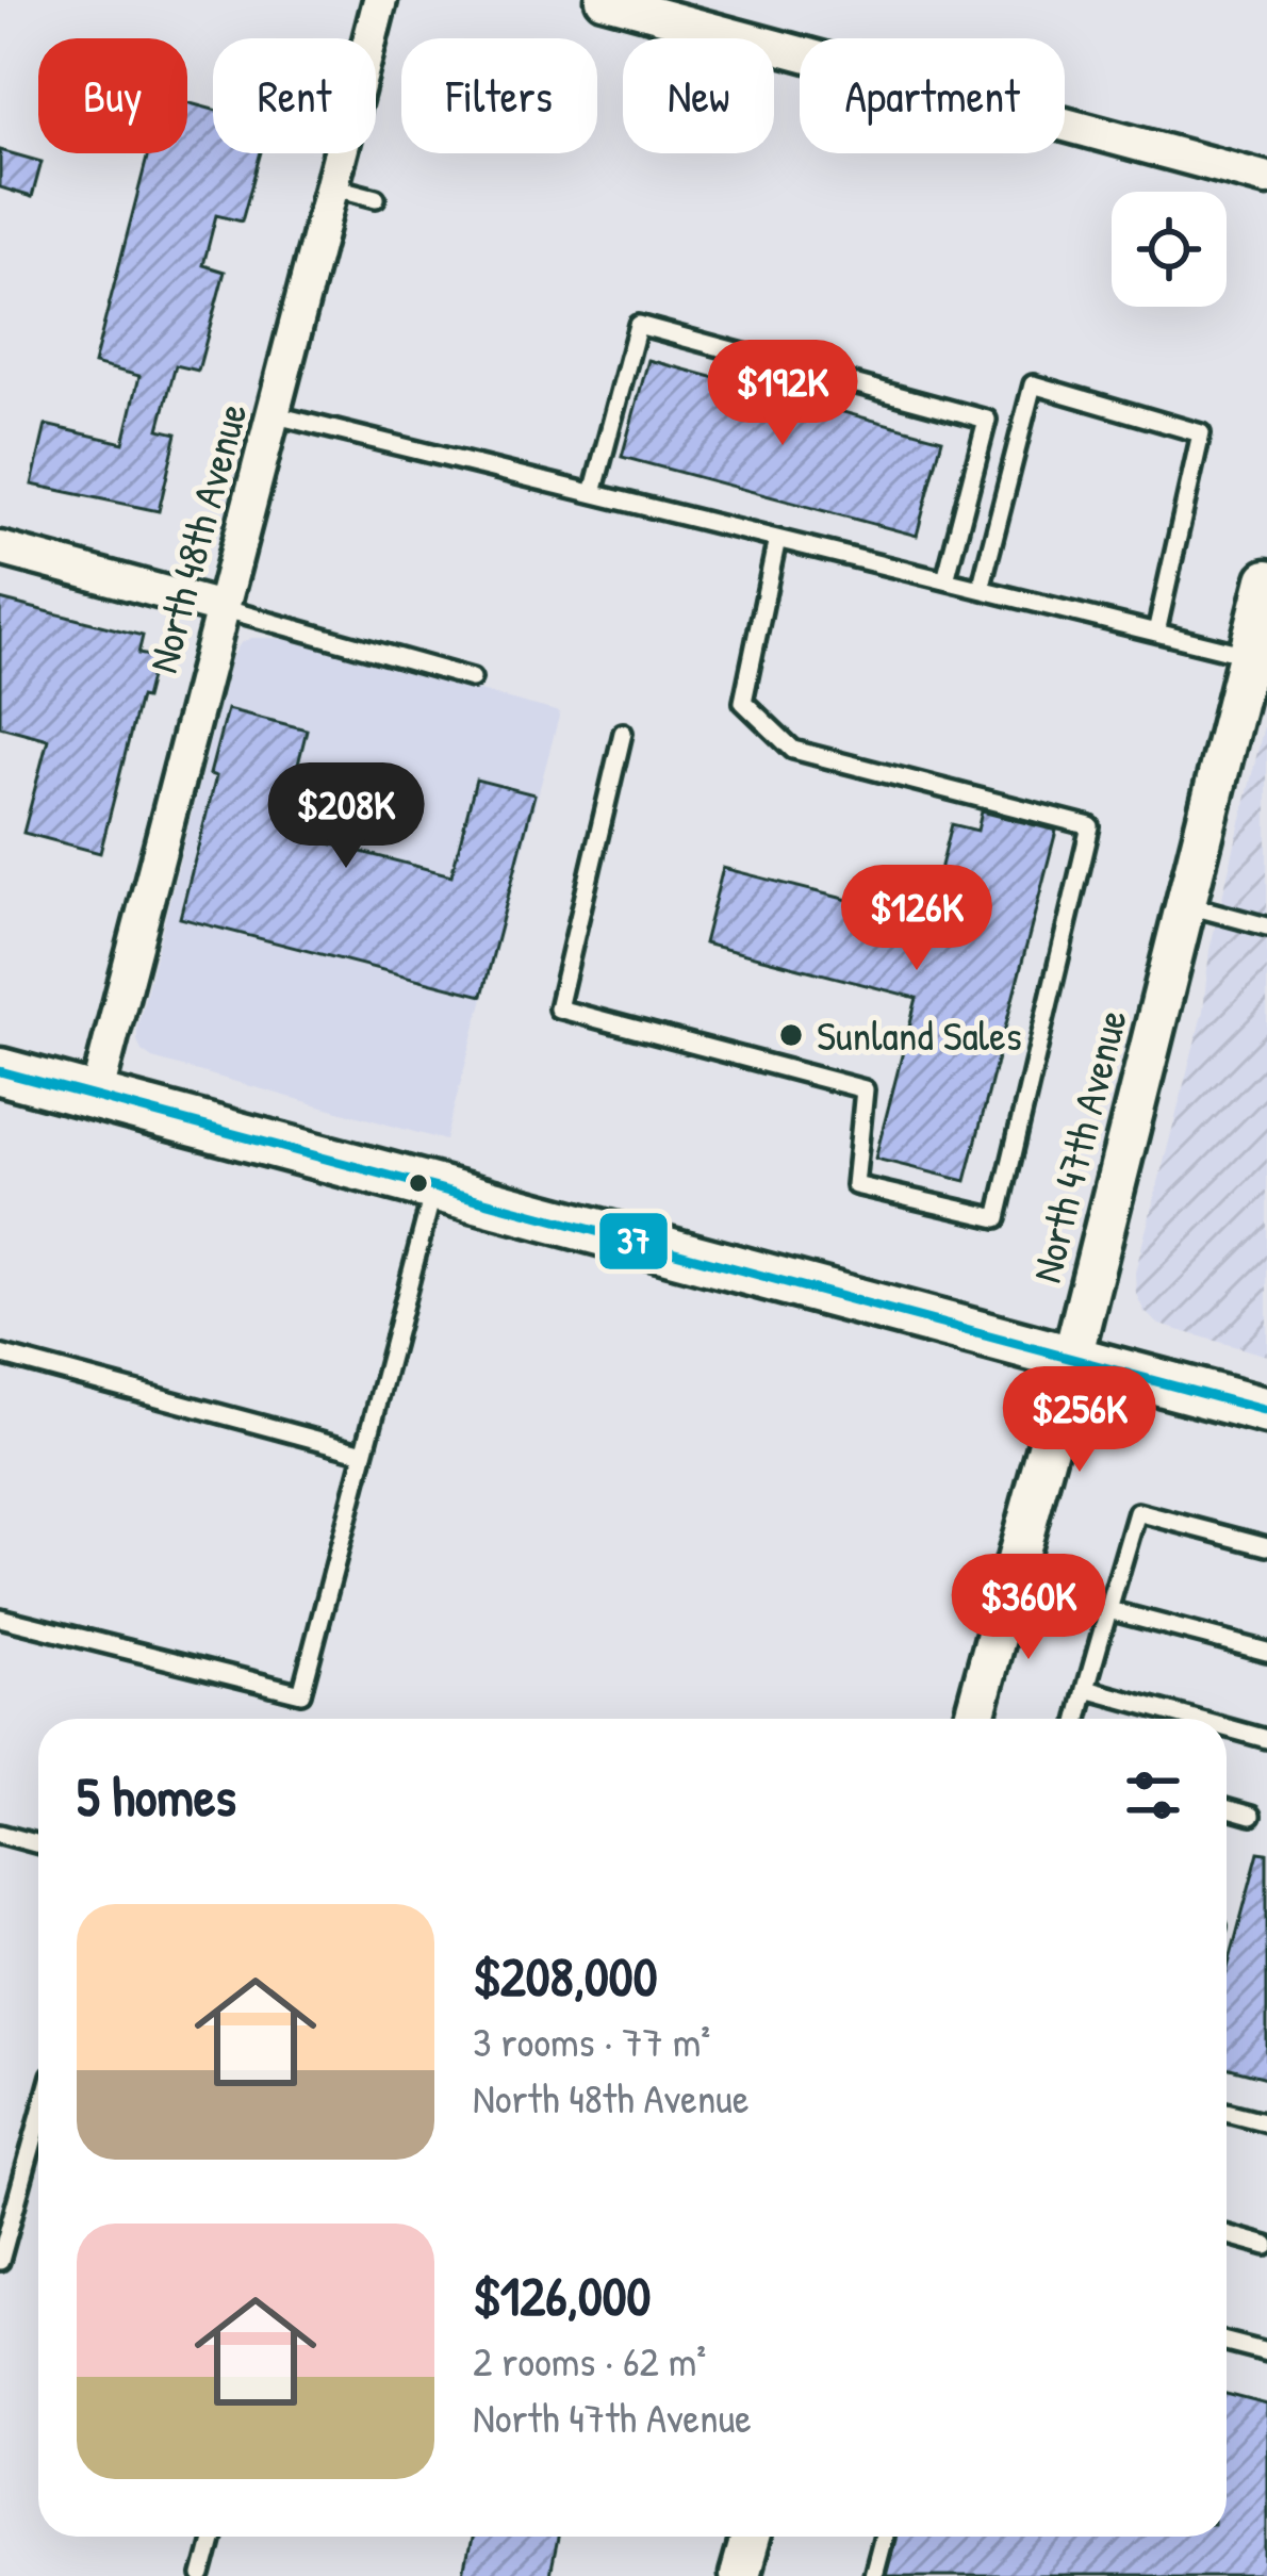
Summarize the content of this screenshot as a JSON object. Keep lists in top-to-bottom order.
{
  "streets": {
    "street": ["North 48th Avenue", "North 47th Avenue"]
  },
  "places": ["Sunland Sales"],
  "lines": ["transit line 37"],
  "page": {
    "chip": [
      "Buy",
      "Rent",
      "Filters",
      "New",
      "Apartment"
    ],
    "price": [
      "$192K",
      "$208K",
      "$126K",
      "$256K",
      "$360K"
    ],
    "heading": "5 homes",
    "list": [
      {
        "name": "$208,000",
        "note": "3 rooms · 77 m² · North 48th Avenue"
      },
      {
        "name": "$126,000",
        "note": "2 rooms · 62 m² · North 47th Avenue"
      }
    ]
  }
}
